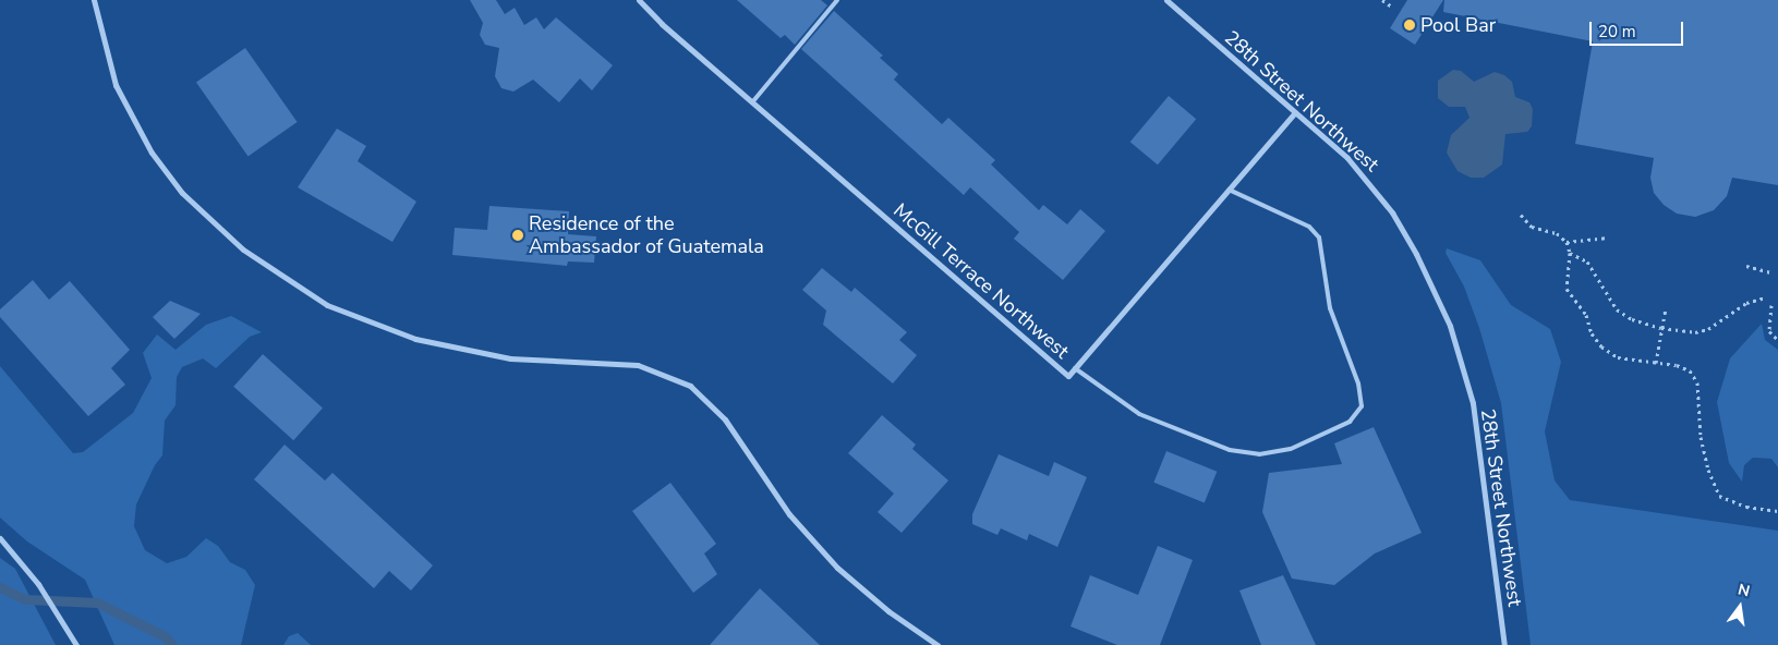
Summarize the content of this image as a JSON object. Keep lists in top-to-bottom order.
{
  "streets": {
    "street": ["28th Street Northwest", "McGill Terrace Northwest"]
  },
  "crossings": [
    ["28th Street Northwest", "McGill Terrace Northwest"]
  ],
  "places": ["Pool Bar", "Residence of the Ambassador of Guatemala"],
  "scale_bar": "20 m",
  "north": "top"
}
